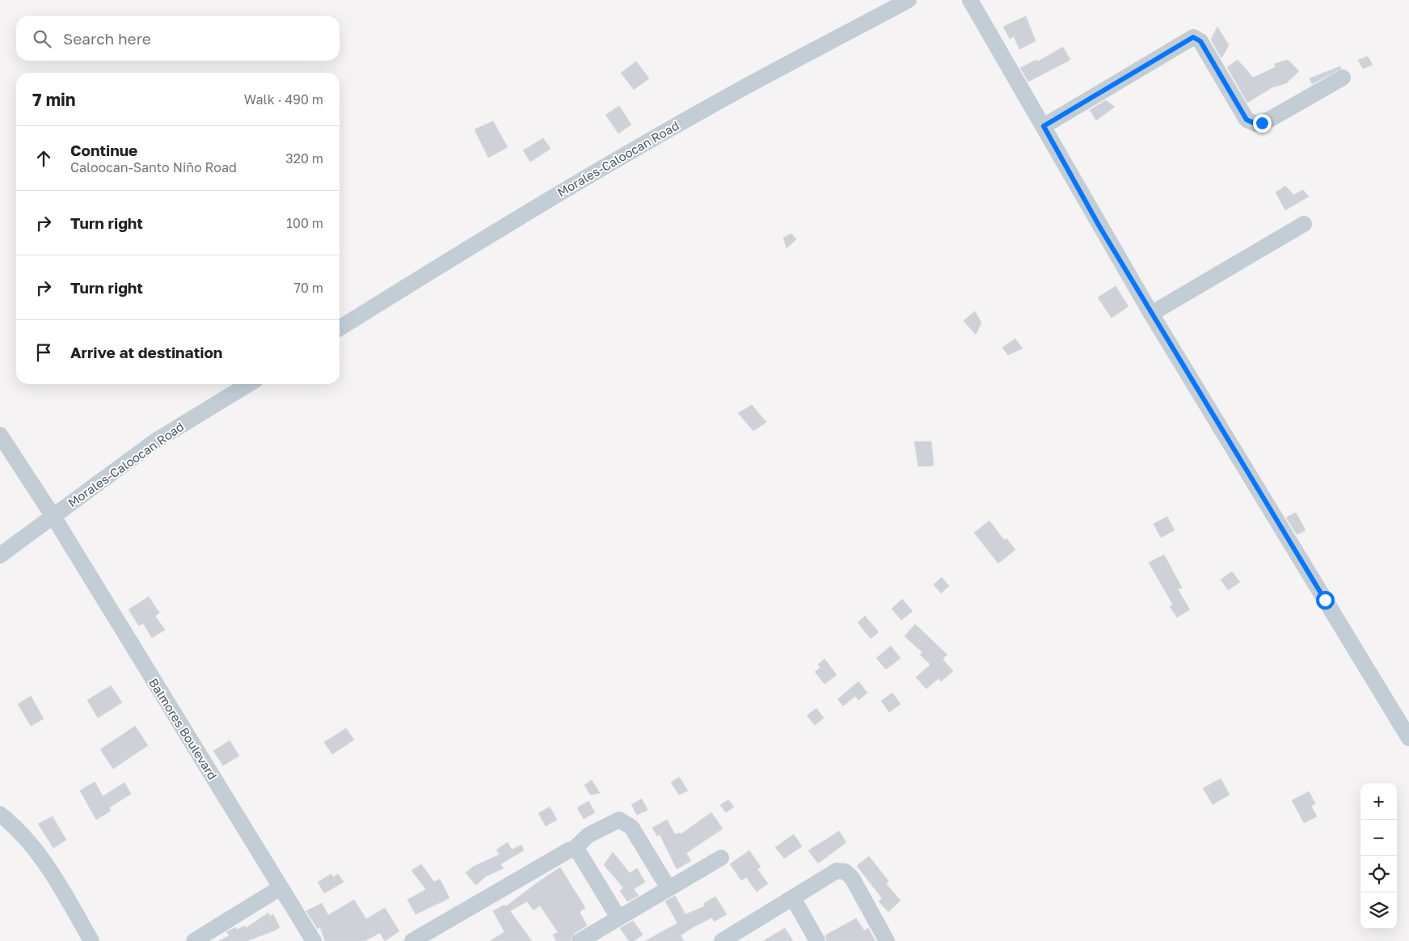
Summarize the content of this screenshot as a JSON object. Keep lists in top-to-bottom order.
{
  "streets": {
    "street": ["Morales-Caloocan Road", "Balmores Boulevard"]
  },
  "crossings": [
    ["Morales-Caloocan Road", "Balmores Boulevard"]
  ],
  "page": {
    "search": "Search here",
    "heading": ["7 min", "Walk · 490 m"],
    "list": [
      ["Continue", "Caloocan-Santo Niño Road", "320 m"],
      ["Turn right", "100 m"],
      ["Turn right", "70 m"],
      "Arrive at destination"
    ],
    "map_buttons": ["+", "−"]
  }
}
